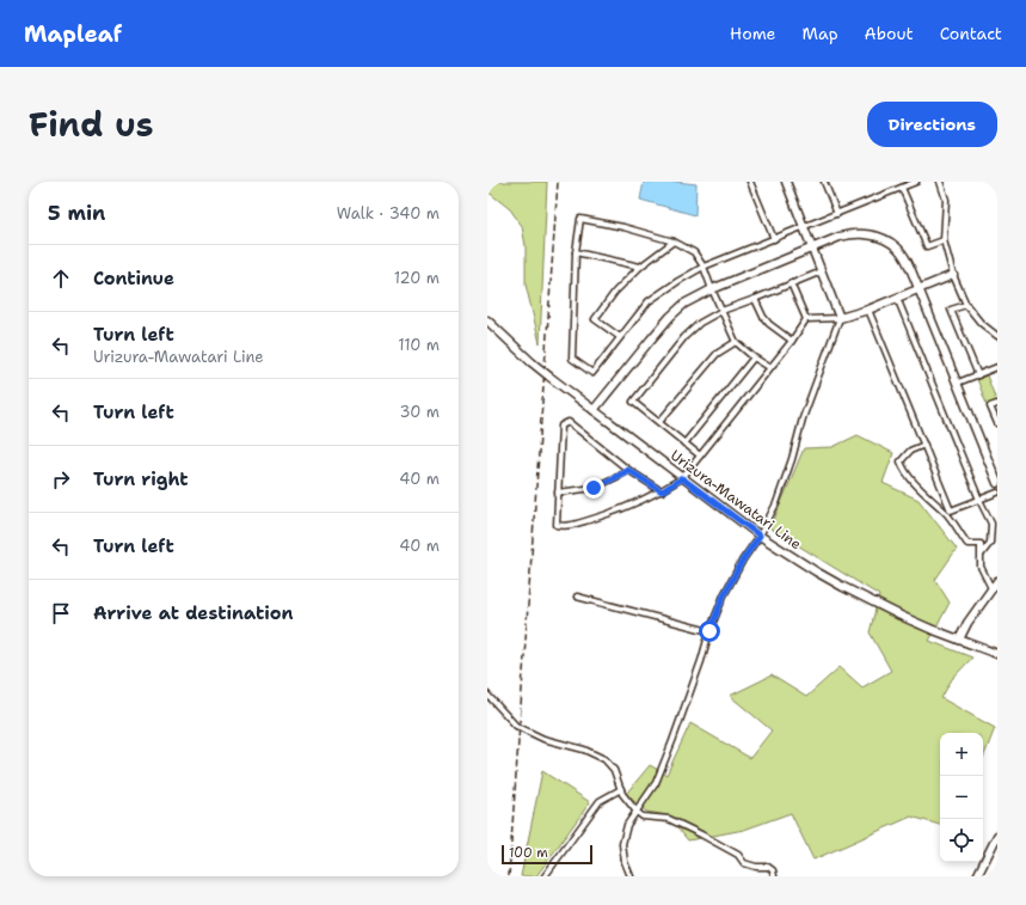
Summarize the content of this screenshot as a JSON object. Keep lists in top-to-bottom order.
{
  "streets": {
    "street": ["Urizura-Mawatari Line"]
  },
  "scale_bar": "100 m",
  "page": {
    "header": "Mapleaf",
    "nav": [
      "Home",
      "Map",
      "About",
      "Contact"
    ],
    "title": "Find us",
    "buttons": "Directions",
    "heading": ["5 min", "Walk · 340 m"],
    "list": [
      ["Continue", "120 m"],
      ["Turn left", "Urizura-Mawatari Line", "110 m"],
      ["Turn left", "30 m"],
      ["Turn right", "40 m"],
      ["Turn left", "40 m"],
      "Arrive at destination"
    ],
    "map_buttons": ["+", "−"],
    "scale": "100 m"
  }
}
